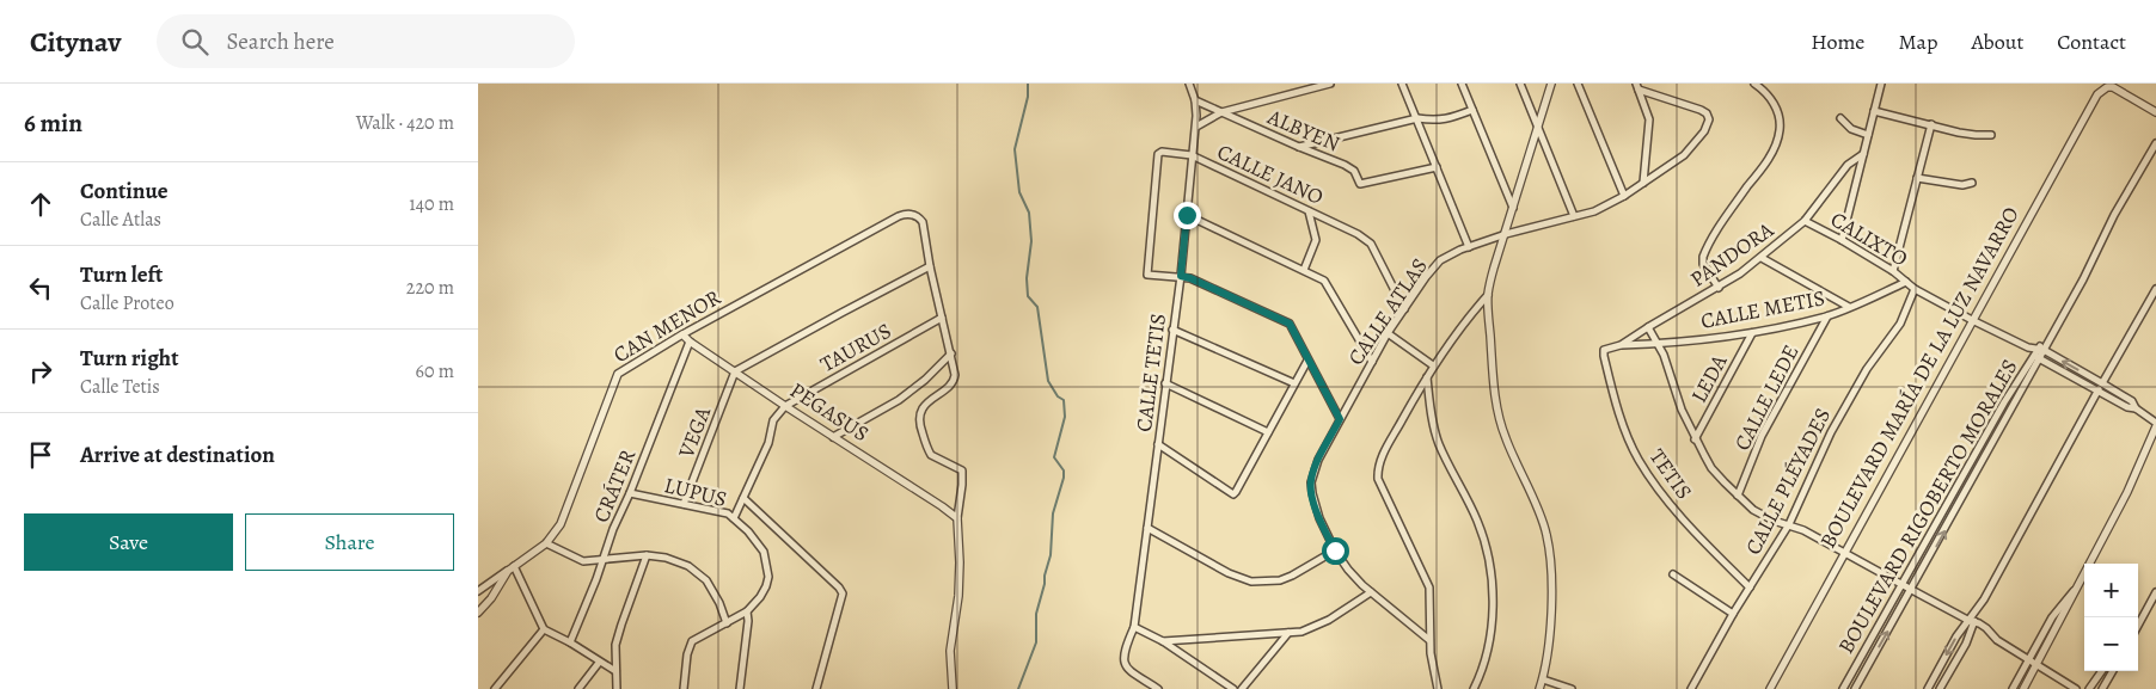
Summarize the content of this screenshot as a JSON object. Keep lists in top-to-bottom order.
{
  "streets": {
    "street": [
      "ALBYEN",
      "CALLE JANO",
      "CALIXTO",
      "PANDORA",
      "CALLE METIS",
      "CALLE ATLAS",
      "CAN MENOR",
      "TAURUS",
      "CALLE TETIS",
      "BOULEVARD MARÍA DE LA LUZ NAVARRO",
      "LEDA",
      "CALLE LEDE",
      "PEGASUS",
      "VEGA",
      "TETIS",
      "CALLE PLÉYADES",
      "CRÁTER",
      "LUPUS",
      "BOULEVARD RIGOBERTO MORALES"
    ]
  },
  "crossings": [
    ["ALBYEN", "CALLE TETIS"],
    ["CALLE JANO", "CALLE ATLAS"],
    ["CALLE JANO", "CALLE TETIS"],
    ["CALIXTO", "PANDORA"],
    ["CALIXTO", "CALLE METIS"],
    ["CALIXTO", "BOULEVARD MARÍA DE LA LUZ NAVARRO"],
    ["CALIXTO", "CALLE PLÉYADES"],
    ["PANDORA", "CALLE METIS"],
    ["PANDORA", "TETIS"],
    ["CALLE METIS", "LEDA"],
    ["CALLE METIS", "CALLE LEDE"],
    ["CAN MENOR", "PEGASUS"],
    ["TAURUS", "PEGASUS"],
    ["PEGASUS", "VEGA"],
    ["PEGASUS", "CRÁTER"],
    ["VEGA", "LUPUS"],
    ["TETIS", "CALLE PLÉYADES"],
    ["CRÁTER", "LUPUS"]
  ],
  "page": {
    "header": "Citynav",
    "search": "Search here",
    "nav": [
      "Home",
      "Map",
      "About",
      "Contact"
    ],
    "heading": ["6 min", "Walk · 420 m"],
    "list": [
      ["Continue", "Calle Atlas", "140 m"],
      ["Turn left", "Calle Proteo", "220 m"],
      ["Turn right", "Calle Tetis", "60 m"],
      "Arrive at destination"
    ],
    "buttons": ["Save", "Share"],
    "map_buttons": ["+", "−"]
  }
}
